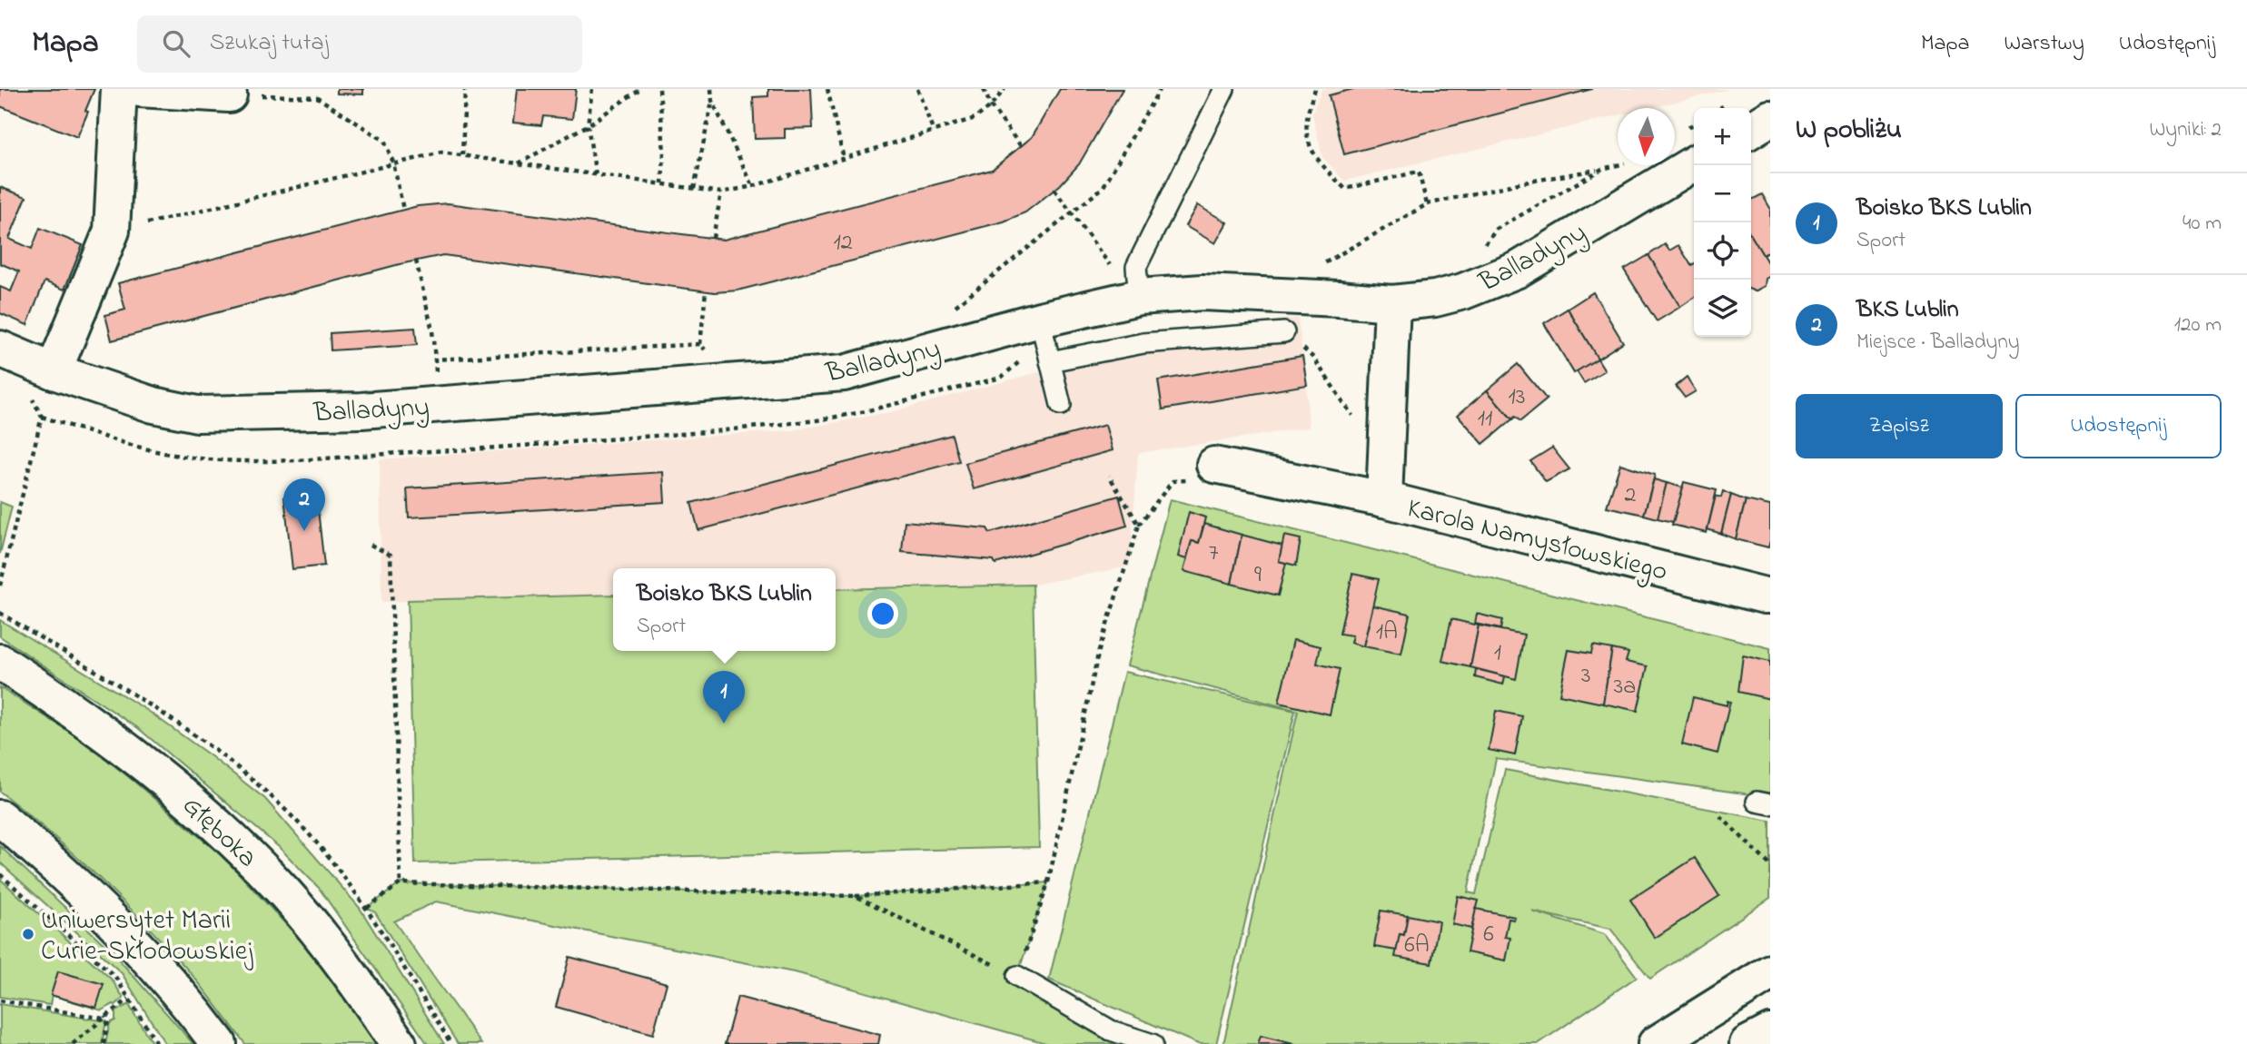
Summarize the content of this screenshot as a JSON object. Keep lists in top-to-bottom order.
{
  "streets": {
    "street": ["Balladyny", "Karola Namysłowskiego", "Głęboka"]
  },
  "crossings": [
    ["Balladyny", "Karola Namysłowskiego"]
  ],
  "places": ["Uniwersytet Marii Curie-Skłodowskiej"],
  "house_numbers": [
    "12",
    "13",
    "11",
    "2",
    "7",
    "9",
    "1A",
    "1",
    "3",
    "3a",
    "6",
    "6A"
  ],
  "north": "bottom",
  "page": {
    "header": "Mapa",
    "search": "Szukaj tutaj",
    "nav": ["Mapa", "Warstwy", "Udostępnij"],
    "heading": ["W pobliżu", "Wyniki: 2"],
    "map_buttons": ["+", "−"],
    "list": [
      {
        "mark": "1",
        "name": "Boisko BKS Lublin",
        "note": "Sport",
        "value": "40 m"
      },
      {
        "mark": "2",
        "name": "BKS Lublin",
        "note": "Miejsce · Balladyny",
        "value": "120 m"
      }
    ],
    "buttons": ["Zapisz", "Udostępnij"],
    "pins": ["2", "1"],
    "popup": ["Boisko BKS Lublin", "Sport"]
  }
}
